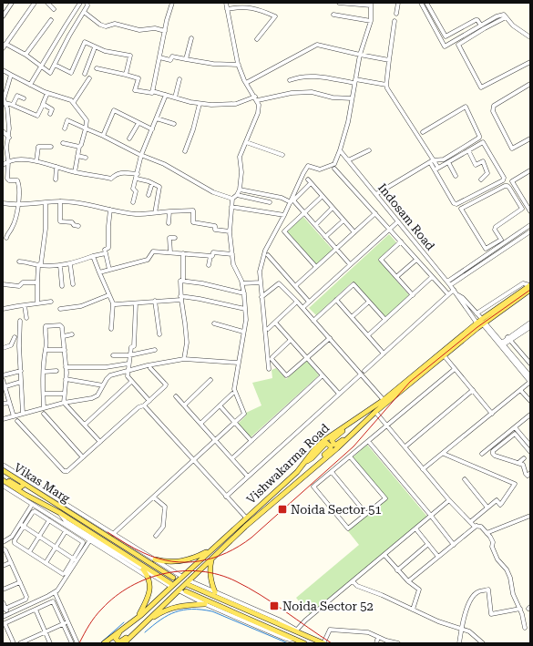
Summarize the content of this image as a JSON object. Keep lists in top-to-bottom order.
{
  "streets": {
    "main road": ["Vishwakarma Road", "Vikas Marg"],
    "street": ["Indosam Road"]
  },
  "crossings": [
    ["Indosam Road", "Vishwakarma Road"],
    ["Vishwakarma Road", "Vikas Marg"]
  ],
  "places": {
    "transit": ["Noida Sector 51", "Noida Sector 52"]
  }
}
